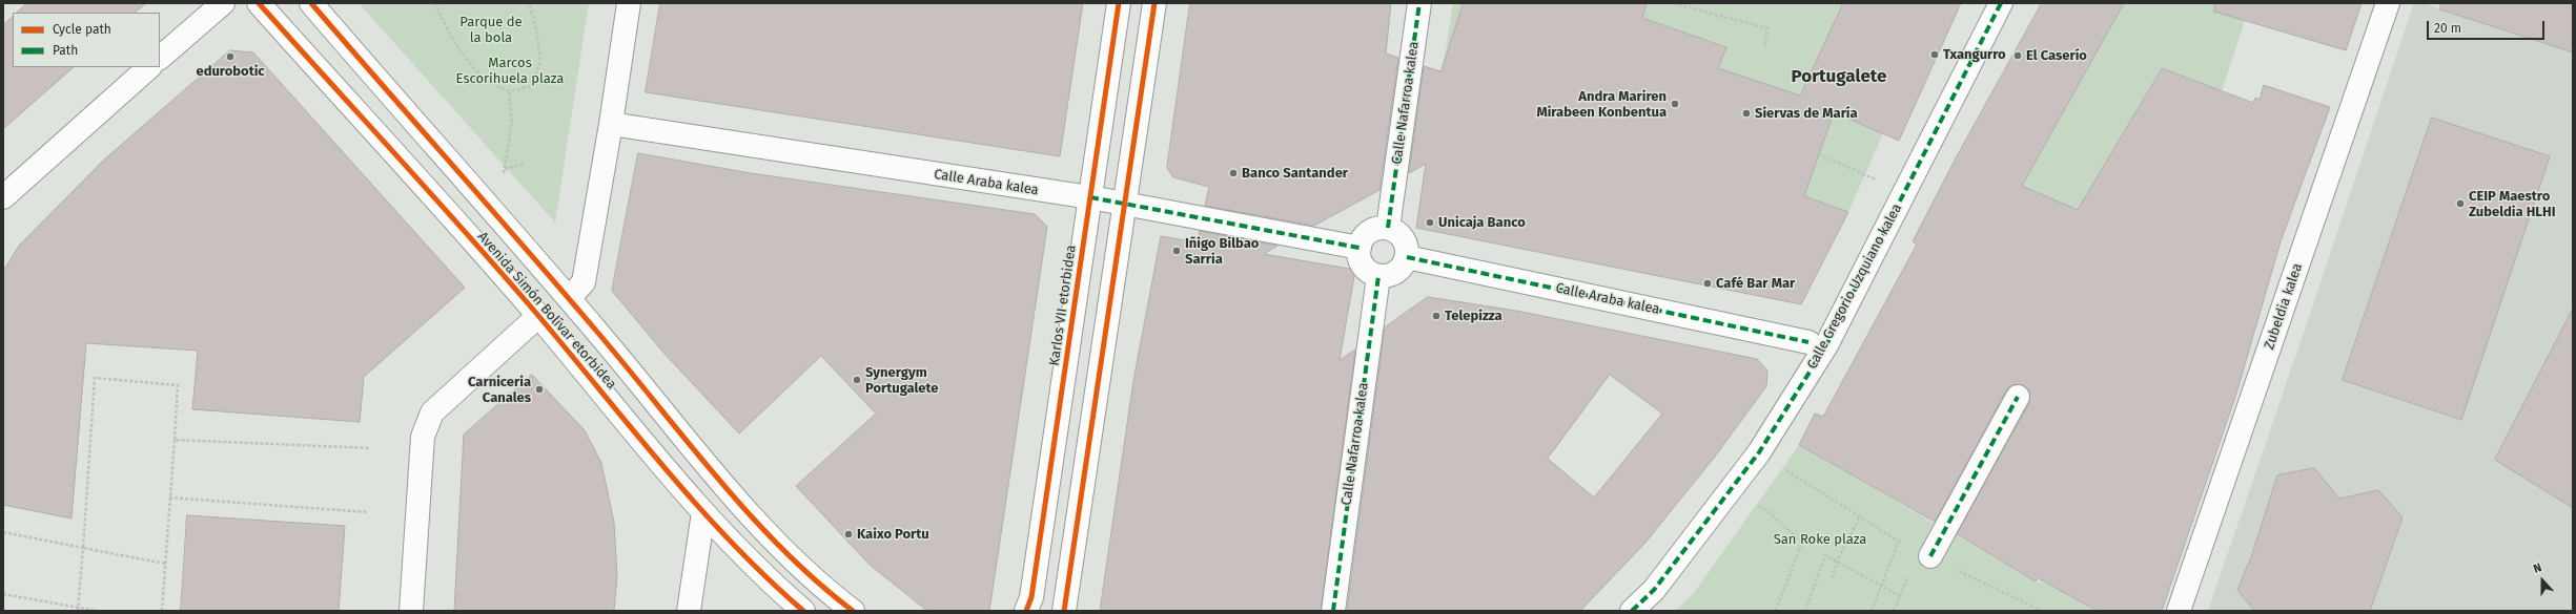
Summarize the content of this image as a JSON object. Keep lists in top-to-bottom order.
{
  "streets": {
    "street": [
      "Calle Nafarroa kalea",
      "Calle Araba kalea",
      "Calle Gregorio Uzquiano kalea",
      "Karlos VII etorbidea",
      "Zubeldia kalea",
      "Avenida Simón Bolívar etorbidea"
    ]
  },
  "crossings": [
    ["Calle Nafarroa kalea", "Calle Araba kalea"],
    ["Calle Araba kalea", "Karlos VII etorbidea"]
  ],
  "districts": ["Portugalete"],
  "parks": ["Parque de la bola", "Marcos Escorihuela plaza", "San Roke plaza"],
  "places": [
    "Txangurro",
    "El Caserío",
    "edurobotic",
    "Andra Mariren Mirabeen Konbentua",
    "Siervas de María",
    "Banco Santander",
    "CEIP Maestro Zubeldia HLHI",
    "Unicaja Banco",
    "Iñigo Bilbao Sarria",
    "Café Bar Mar",
    "Telepizza",
    "Synergym Portugalete",
    "Carniceria Canales",
    "Kaixo Portu"
  ],
  "legend": ["Cycle path", "Path"],
  "scale_bar": "20 m",
  "north": "top"
}
